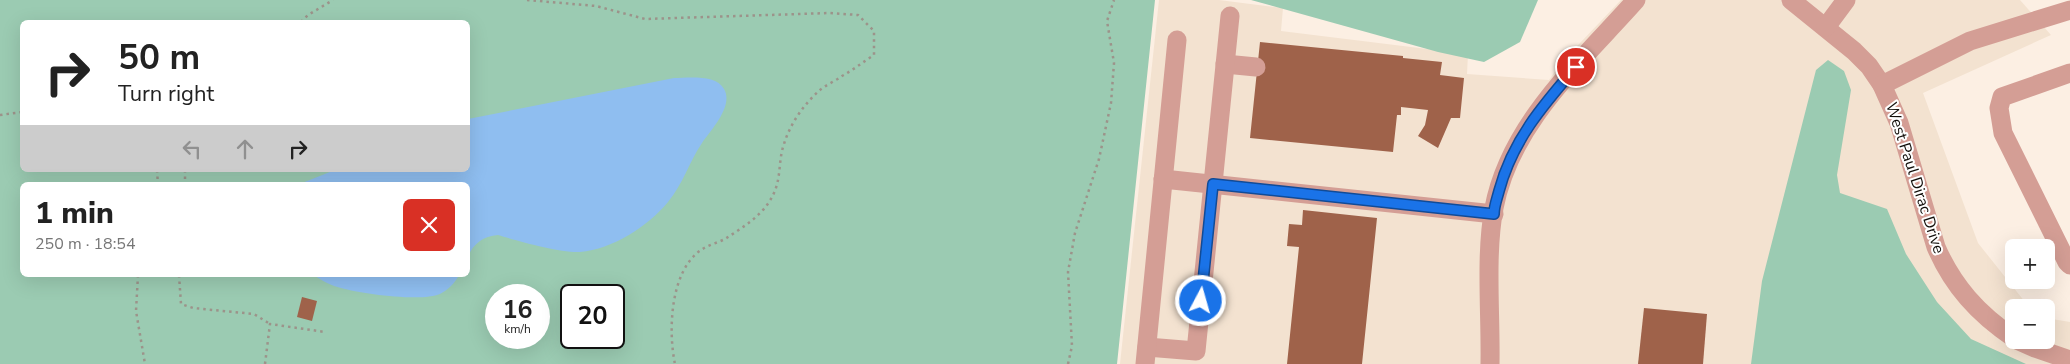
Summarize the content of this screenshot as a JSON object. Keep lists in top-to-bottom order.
{
  "streets": {
    "street": ["West Paul Dirac Drive"]
  },
  "page": {
    "turn": ["50 m", "Turn right"],
    "heading": ["1 min", "250 m · 18:54"],
    "map_buttons": ["+", "−"],
    "speed": "16 km/h",
    "limit": "20"
  }
}
